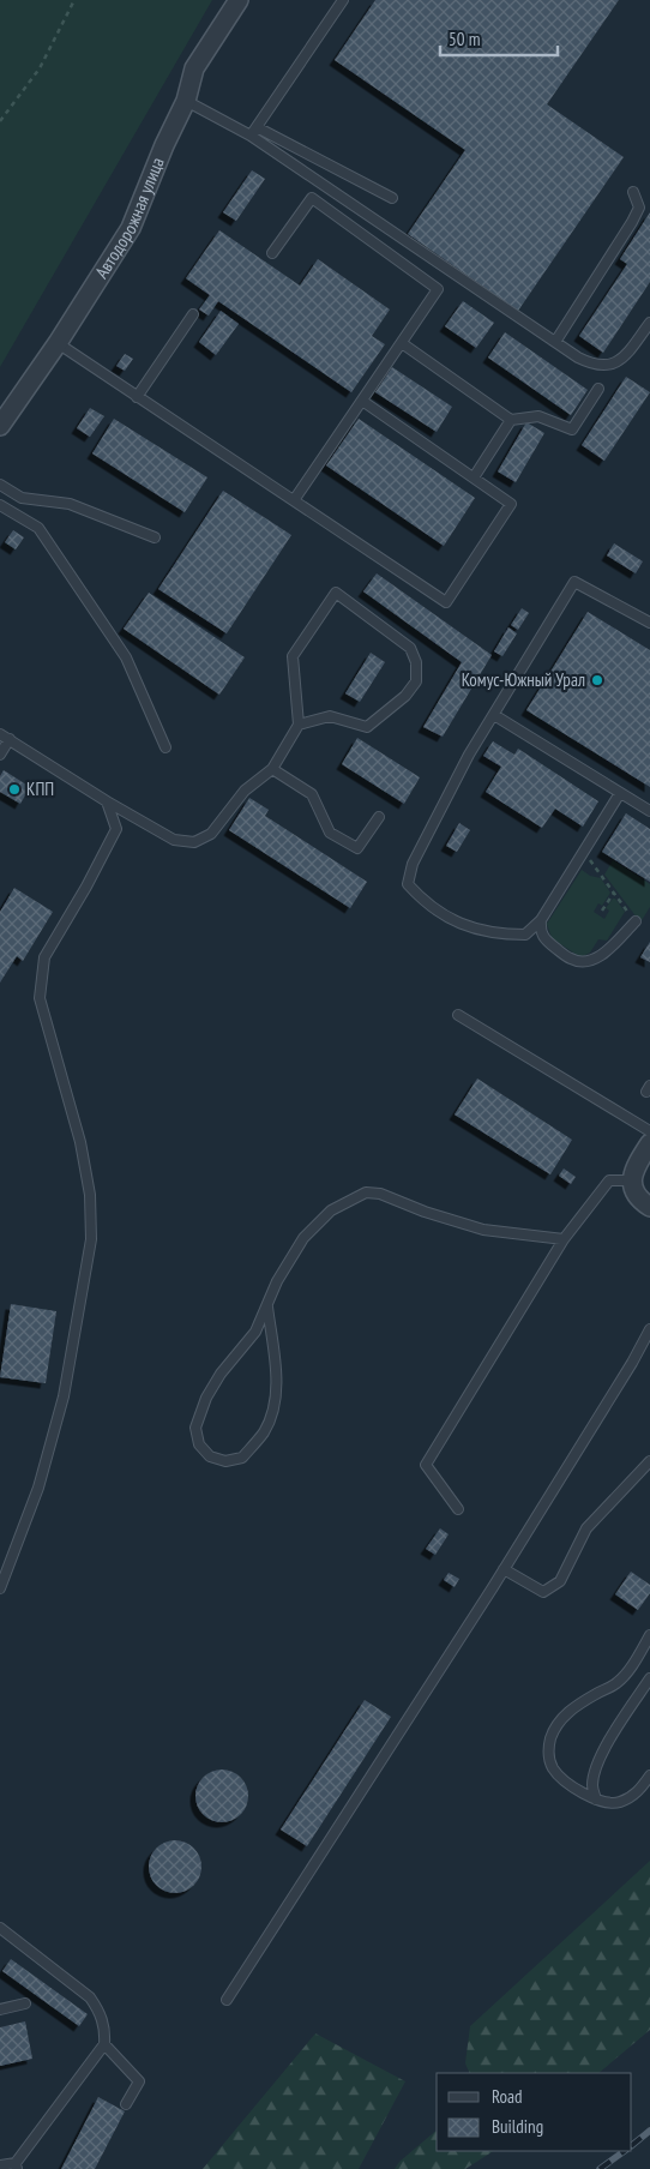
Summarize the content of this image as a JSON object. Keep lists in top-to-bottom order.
{
  "streets": {
    "street": ["Автодорожная улица"]
  },
  "places": ["Комус-Южный Урал", "КПП"],
  "legend": ["Road", "Building"],
  "scale_bar": "50 m"
}
